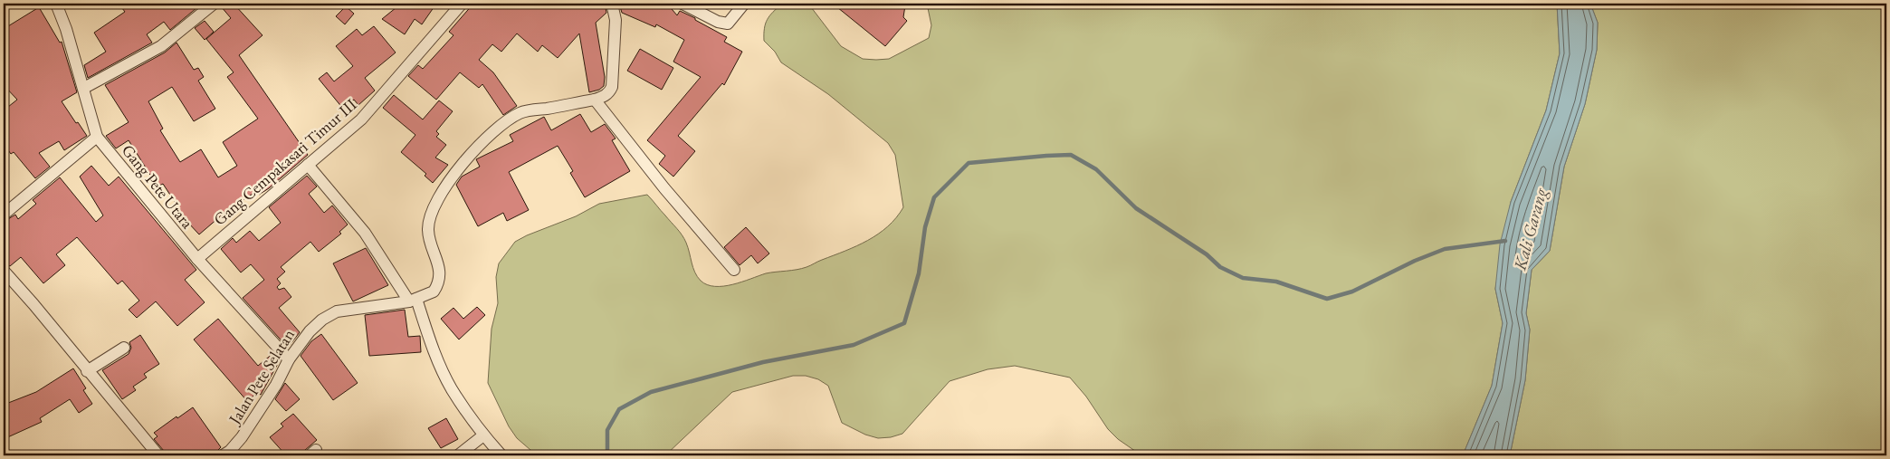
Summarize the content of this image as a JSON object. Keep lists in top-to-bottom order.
{
  "streets": {
    "street": ["Gang Cempakasari Timur III", "Gang Pete Utara", "Jalan Pete Selatan"]
  },
  "crossings": [
    ["Gang Cempakasari Timur III", "Gang Pete Utara"],
    ["Gang Pete Utara", "Jalan Pete Selatan"]
  ],
  "water": ["Kali Garang"]
}
